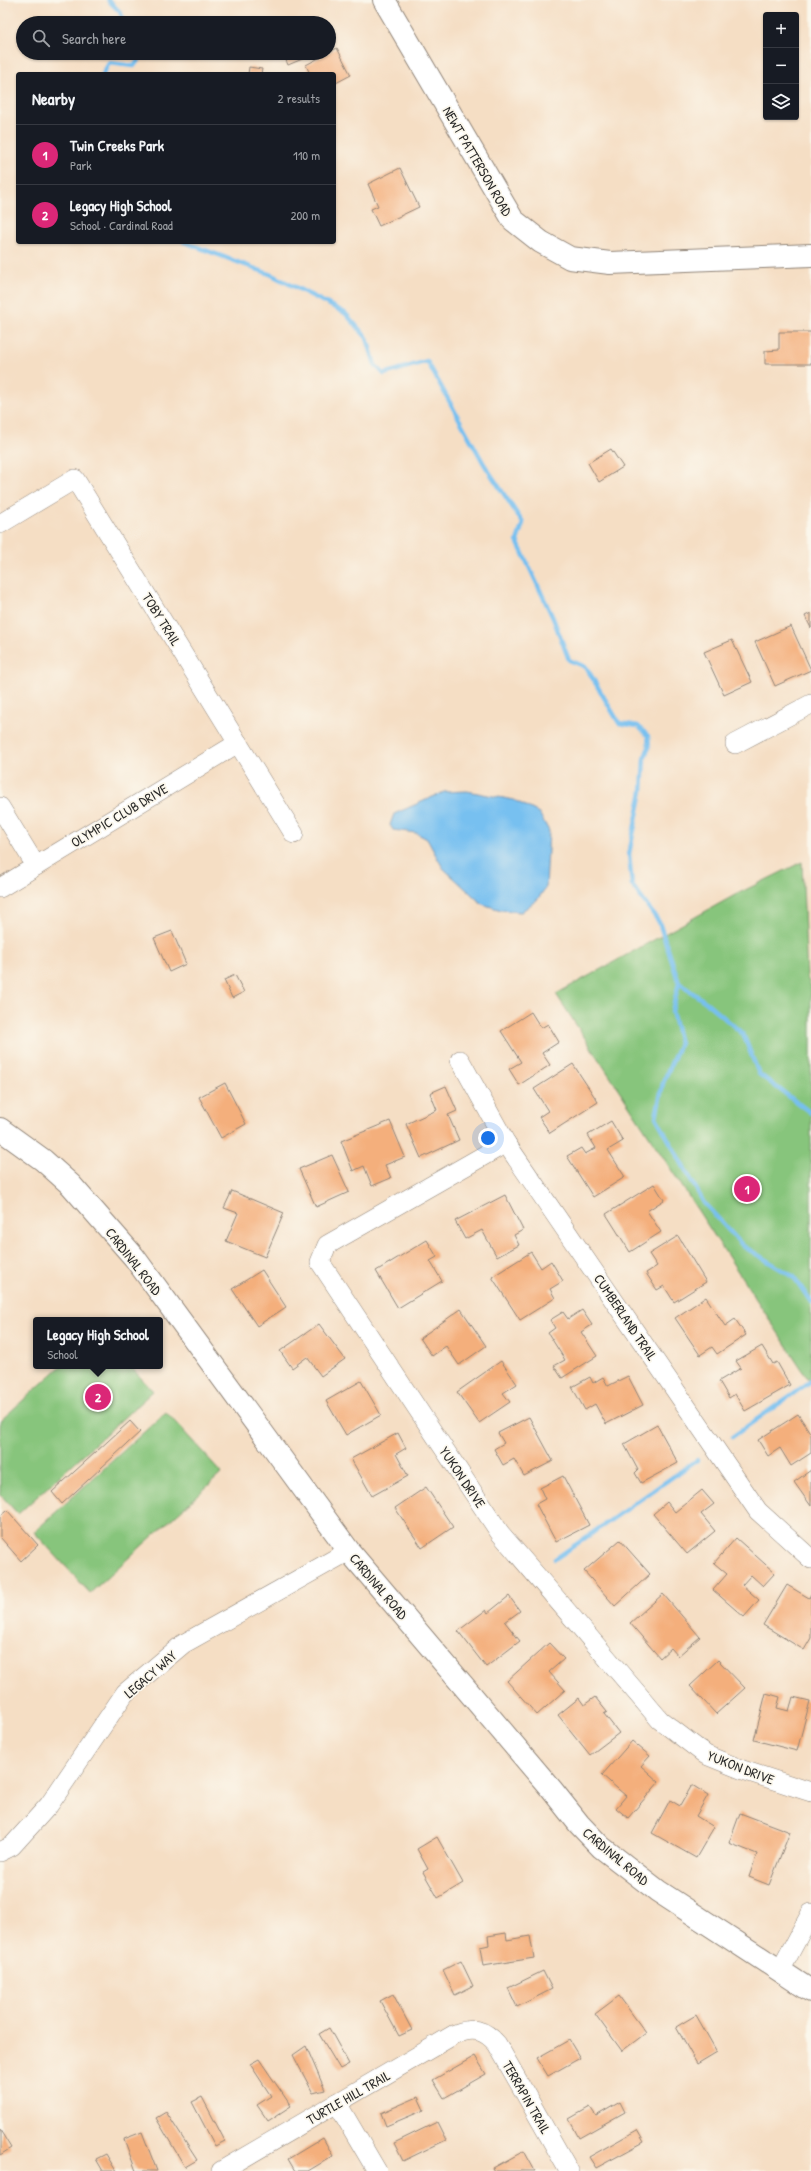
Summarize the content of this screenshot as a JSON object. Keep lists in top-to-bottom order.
{
  "streets": {
    "street": [
      "NEWT PATTERSON ROAD",
      "TOBY TRAIL",
      "OLYMPIC CLUB DRIVE",
      "CARDINAL ROAD",
      "CUMBERLAND TRAIL",
      "YUKON DRIVE",
      "LEGACY WAY",
      "TURTLE HILL TRAIL",
      "TERRAPIN TRAIL"
    ]
  },
  "crossings": [
    ["TOBY TRAIL", "OLYMPIC CLUB DRIVE"],
    ["CARDINAL ROAD", "LEGACY WAY"],
    ["CUMBERLAND TRAIL", "YUKON DRIVE"],
    ["TURTLE HILL TRAIL", "TERRAPIN TRAIL"]
  ],
  "page": {
    "map_buttons": ["+", "−"],
    "search": "Search here",
    "heading": ["Nearby", "2 results"],
    "list": [
      {
        "mark": "1",
        "name": "Twin Creeks Park",
        "note": "Park",
        "value": "110 m"
      },
      {
        "mark": "2",
        "name": "Legacy High School",
        "note": "School · Cardinal Road",
        "value": "200 m"
      }
    ],
    "pins": ["1", "2"],
    "popup": ["Legacy High School", "School"]
  }
}
